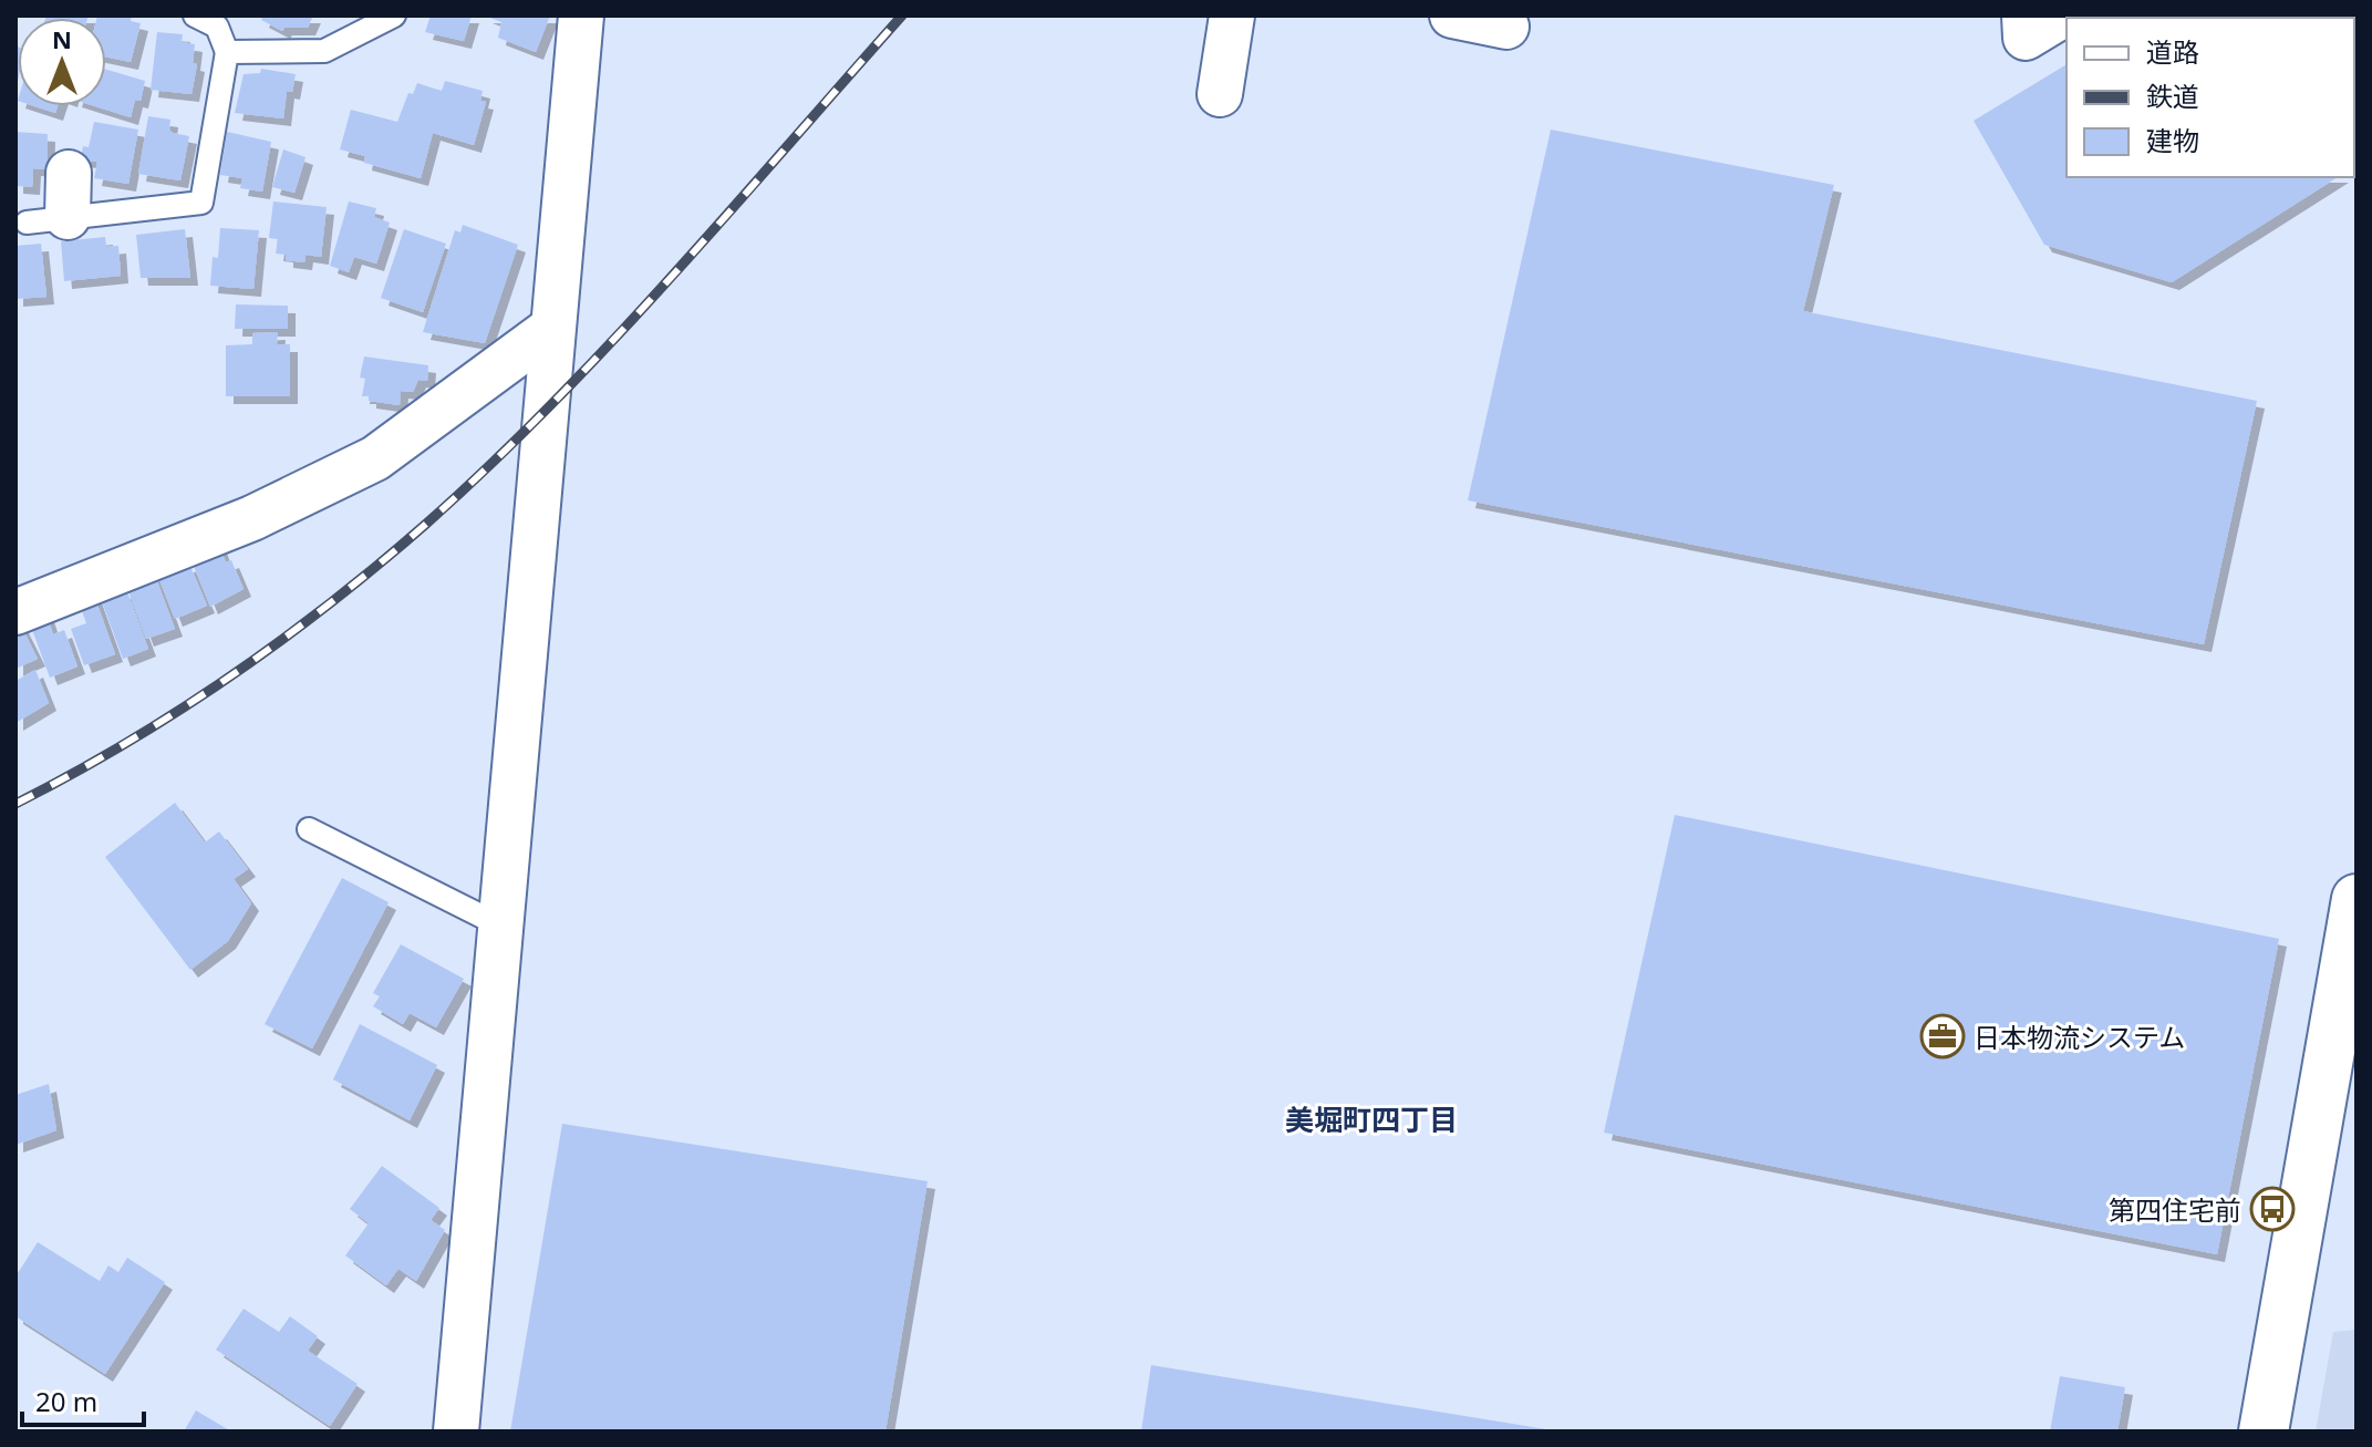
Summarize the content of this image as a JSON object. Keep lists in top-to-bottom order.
{
  "districts": ["美堀町四丁目"],
  "places": {
    "office": ["日本物流システム"],
    "bus stop": ["第四住宅前"]
  },
  "legend": ["道路", "鉄道", "建物"],
  "scale_bar": "20 m",
  "north": "top"
}
